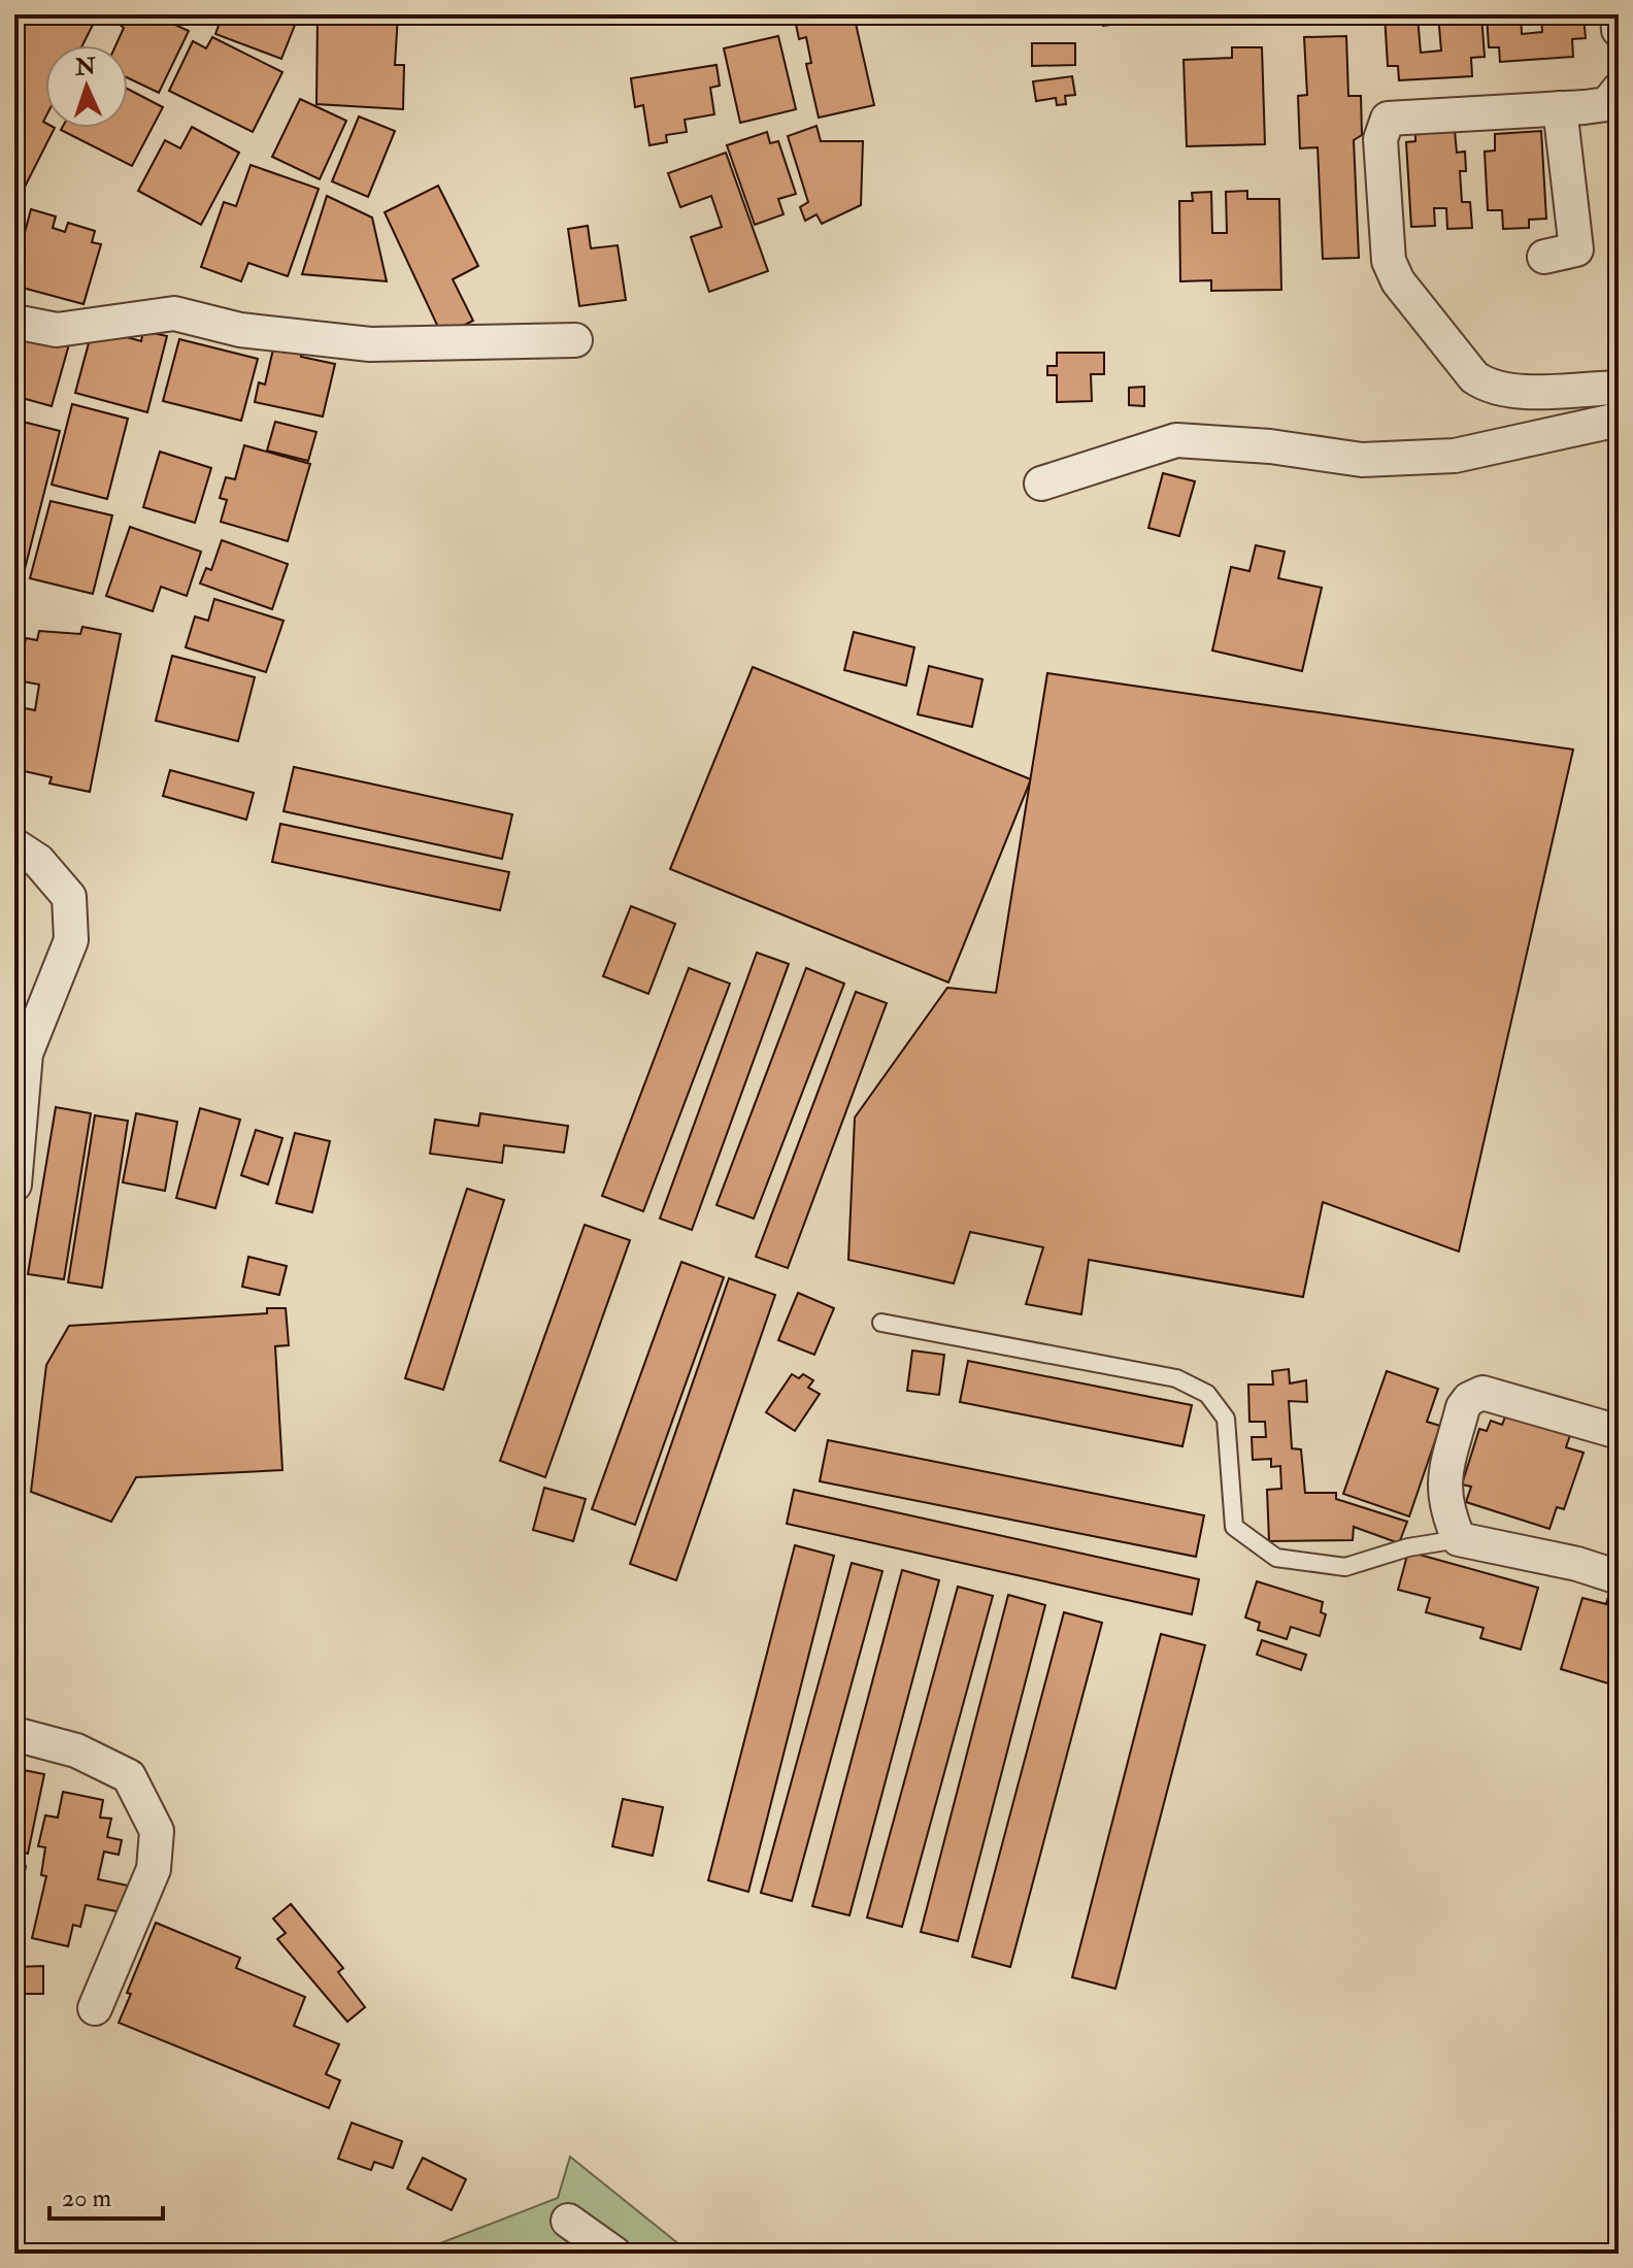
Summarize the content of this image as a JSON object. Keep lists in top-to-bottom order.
{
  "scale_bar": "20 m",
  "north": "top"
}
